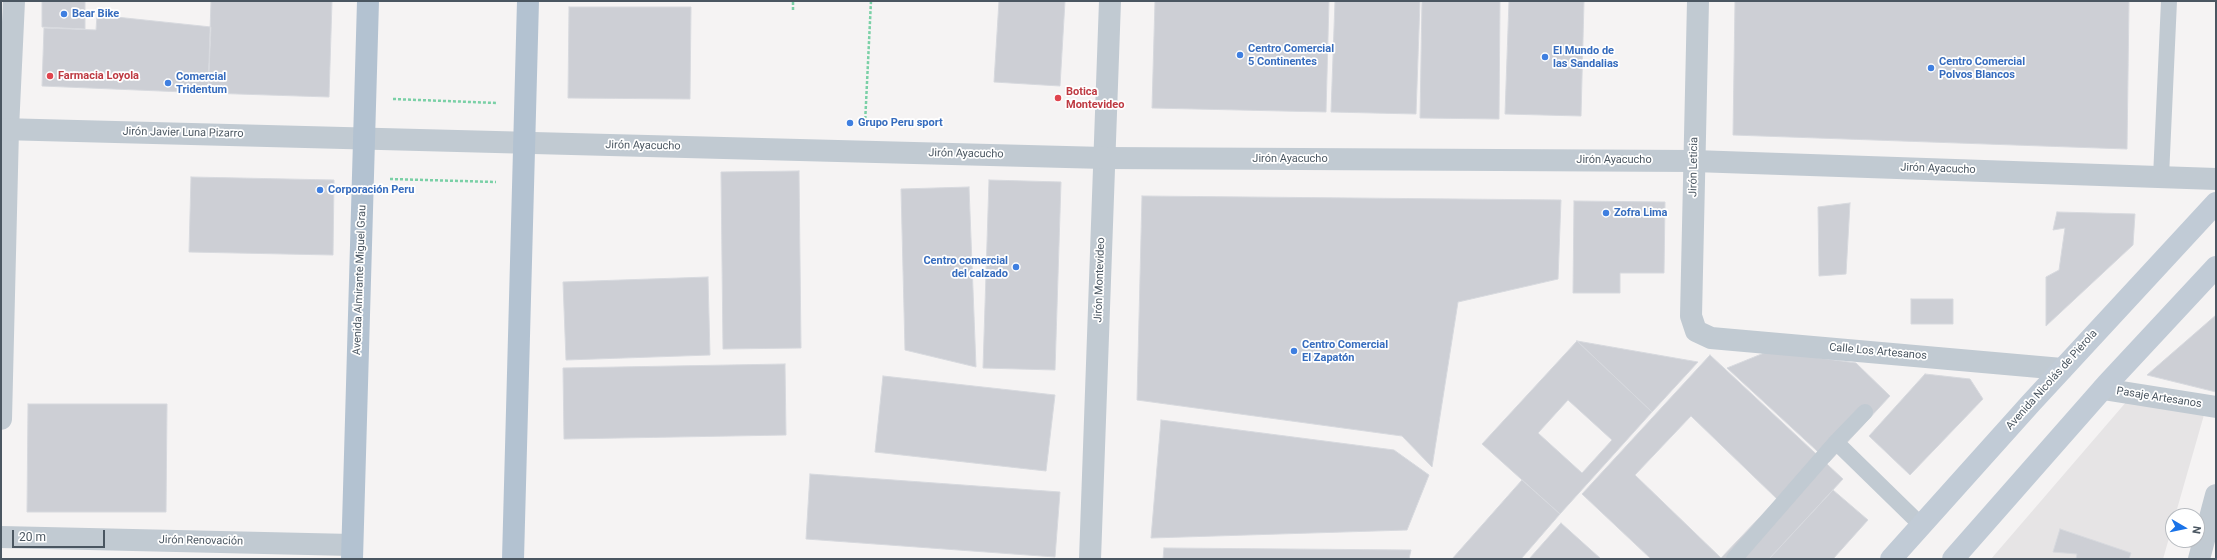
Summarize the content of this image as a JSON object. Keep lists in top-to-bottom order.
{
  "streets": {
    "main road": ["Avenida Almirante Miguel Grau", "Avenida Nicolás de Piérola"],
    "street": [
      "Jirón Javier Luna Pizarro",
      "Jirón Ayacucho",
      "Jirón Leticia",
      "Jirón Montevideo",
      "Calle Los Artesanos",
      "Pasaje Artesanos",
      "Jirón Renovación"
    ]
  },
  "crossings": [
    ["Jirón Javier Luna Pizarro", "Jirón Ayacucho"],
    ["Jirón Javier Luna Pizarro", "Avenida Almirante Miguel Grau"],
    ["Jirón Ayacucho", "Jirón Leticia"],
    ["Jirón Ayacucho", "Avenida Almirante Miguel Grau"],
    ["Jirón Ayacucho", "Jirón Montevideo"],
    ["Jirón Leticia", "Calle Los Artesanos"],
    ["Avenida Almirante Miguel Grau", "Jirón Renovación"],
    ["Calle Los Artesanos", "Avenida Nicolás de Piérola"]
  ],
  "places": [
    "Bear Bike",
    "Centro Comercial 5 Continentes",
    "El Mundo de las Sandalias",
    "Centro Comercial Polvos Blancos",
    "Farmacia Loyola",
    "Comercial Tridentum",
    "Botica Montevideo",
    "Grupo Peru sport",
    "Corporación Peru",
    "Zofra Lima",
    "Centro comercial del calzado",
    "Centro Comercial El Zapatón"
  ],
  "scale_bar": "20 m",
  "north": "right"
}
